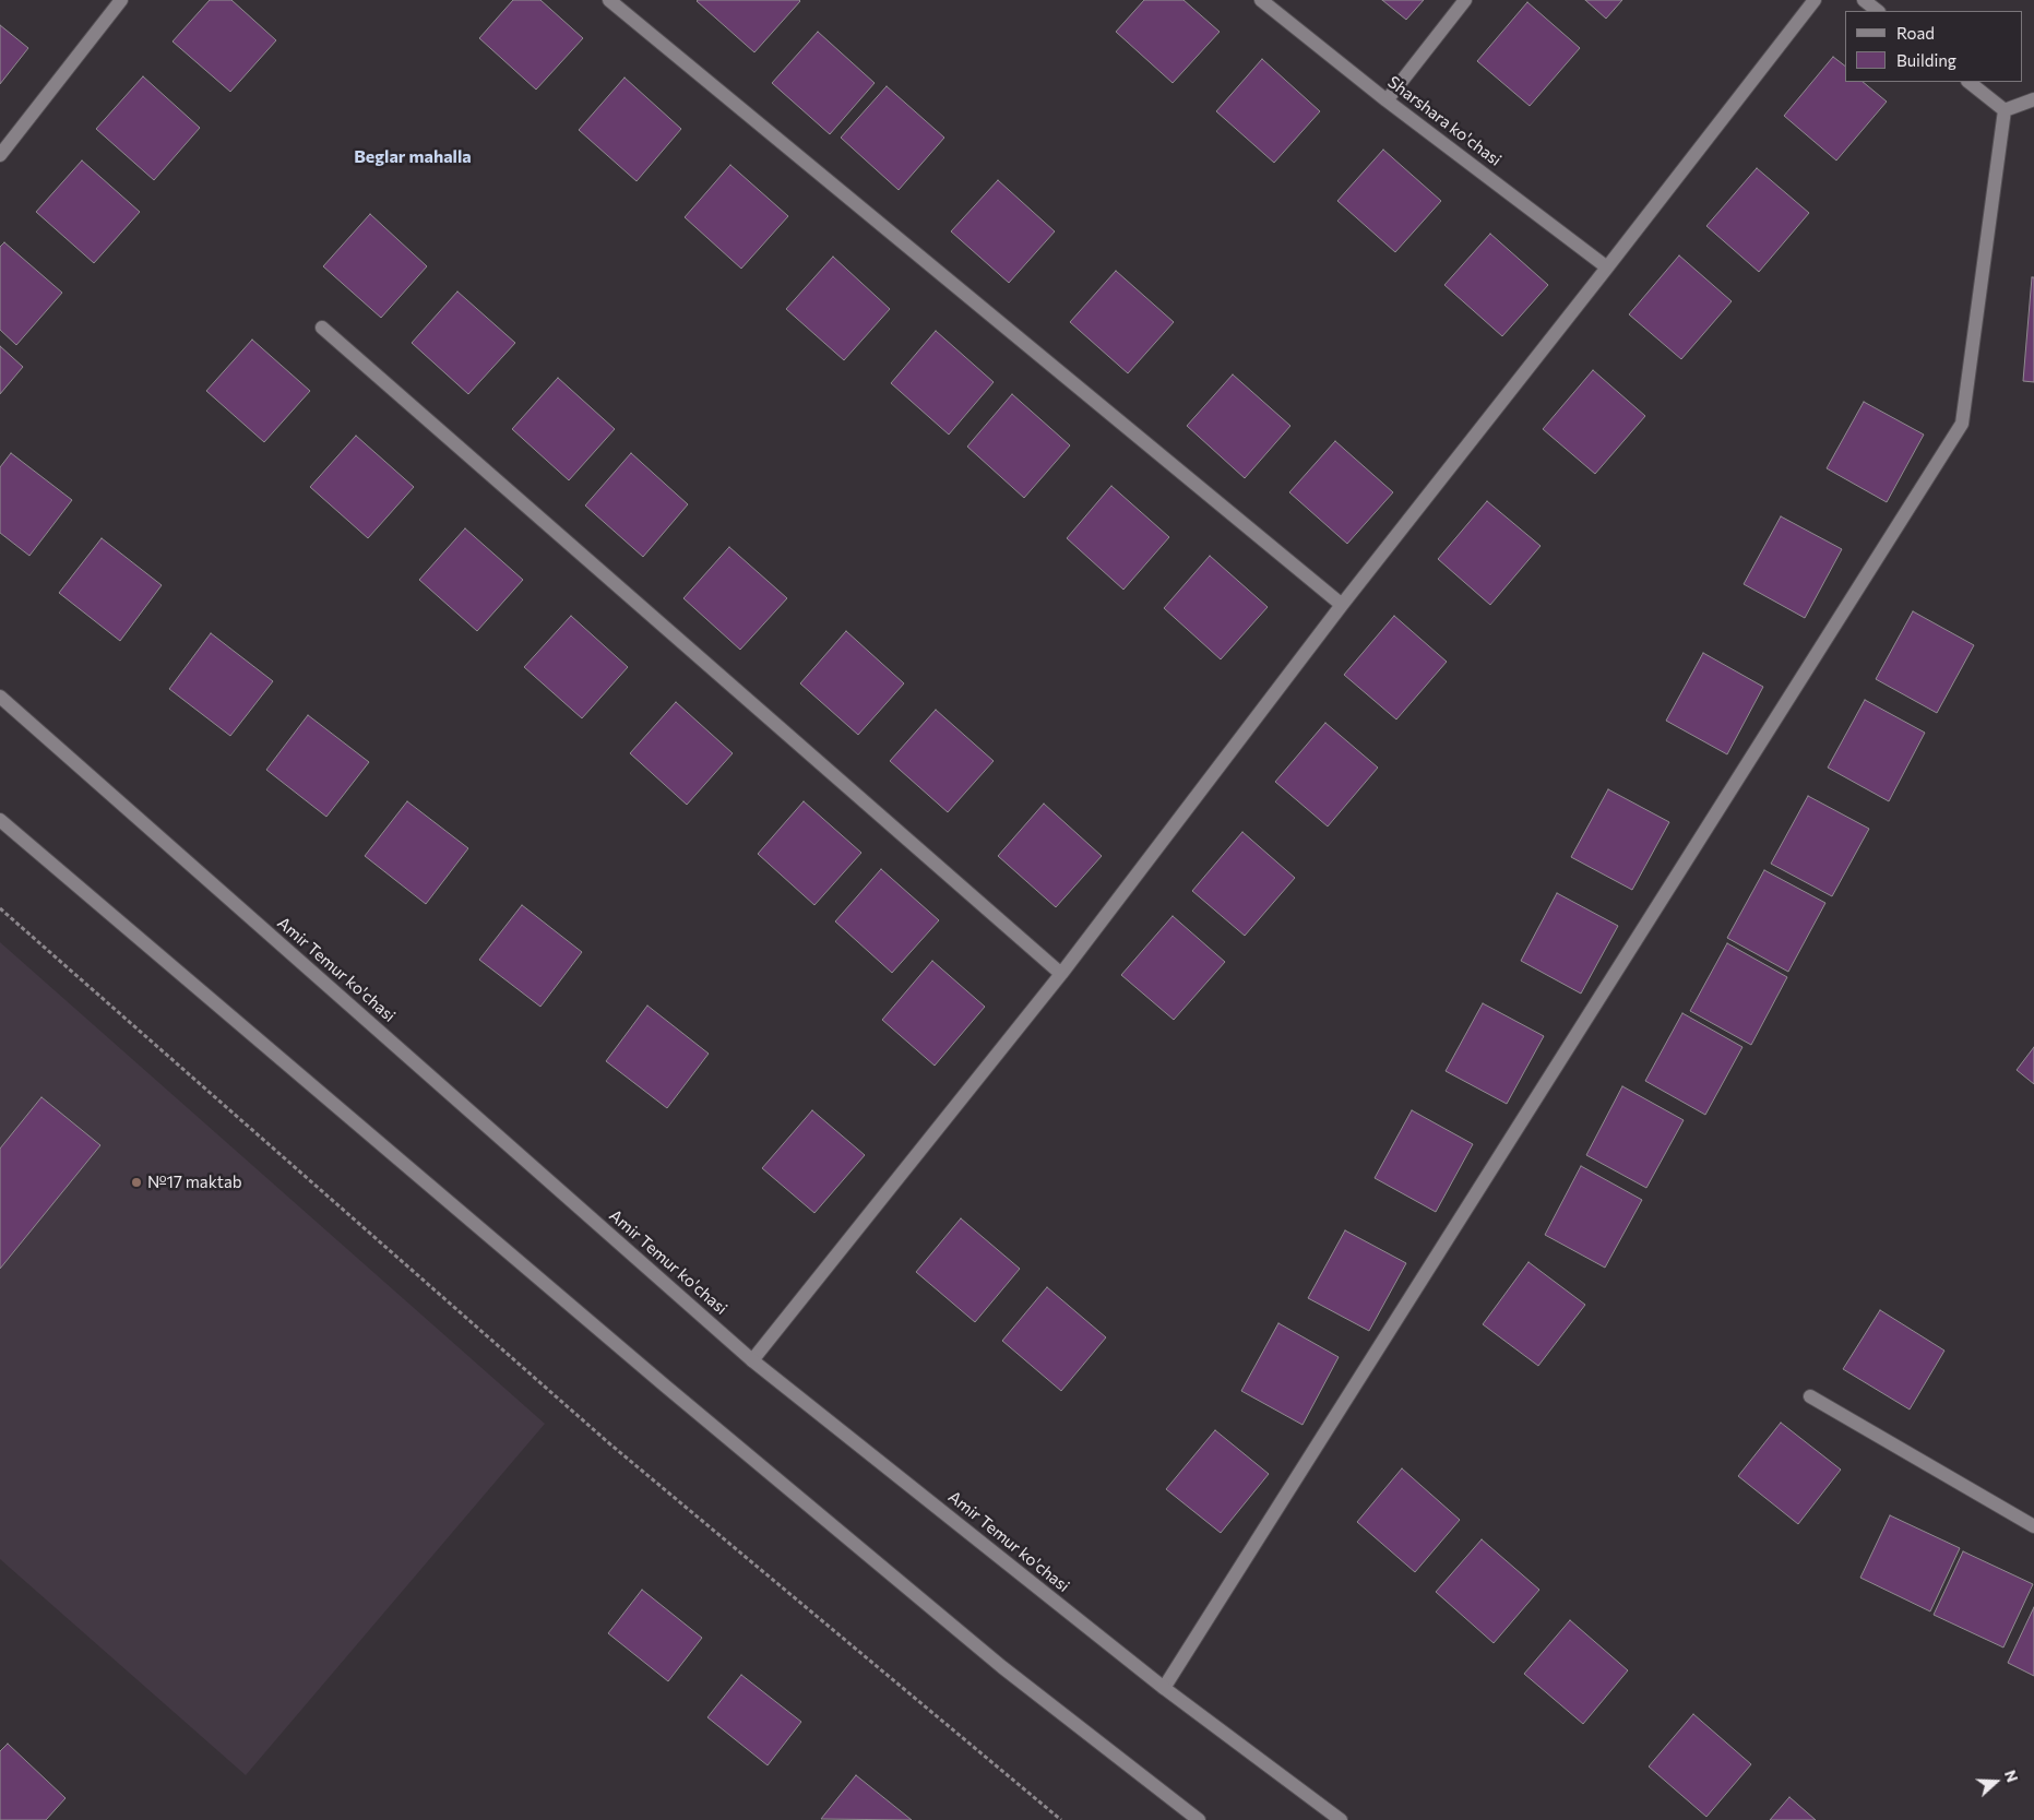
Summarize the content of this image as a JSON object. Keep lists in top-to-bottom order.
{
  "streets": {
    "street": ["Sharshara ko'chasi", "Amir Temur ko'chasi"]
  },
  "districts": ["Beglar mahalla"],
  "places": ["№17 maktab"],
  "legend": ["Road", "Building"],
  "north": "right"
}
